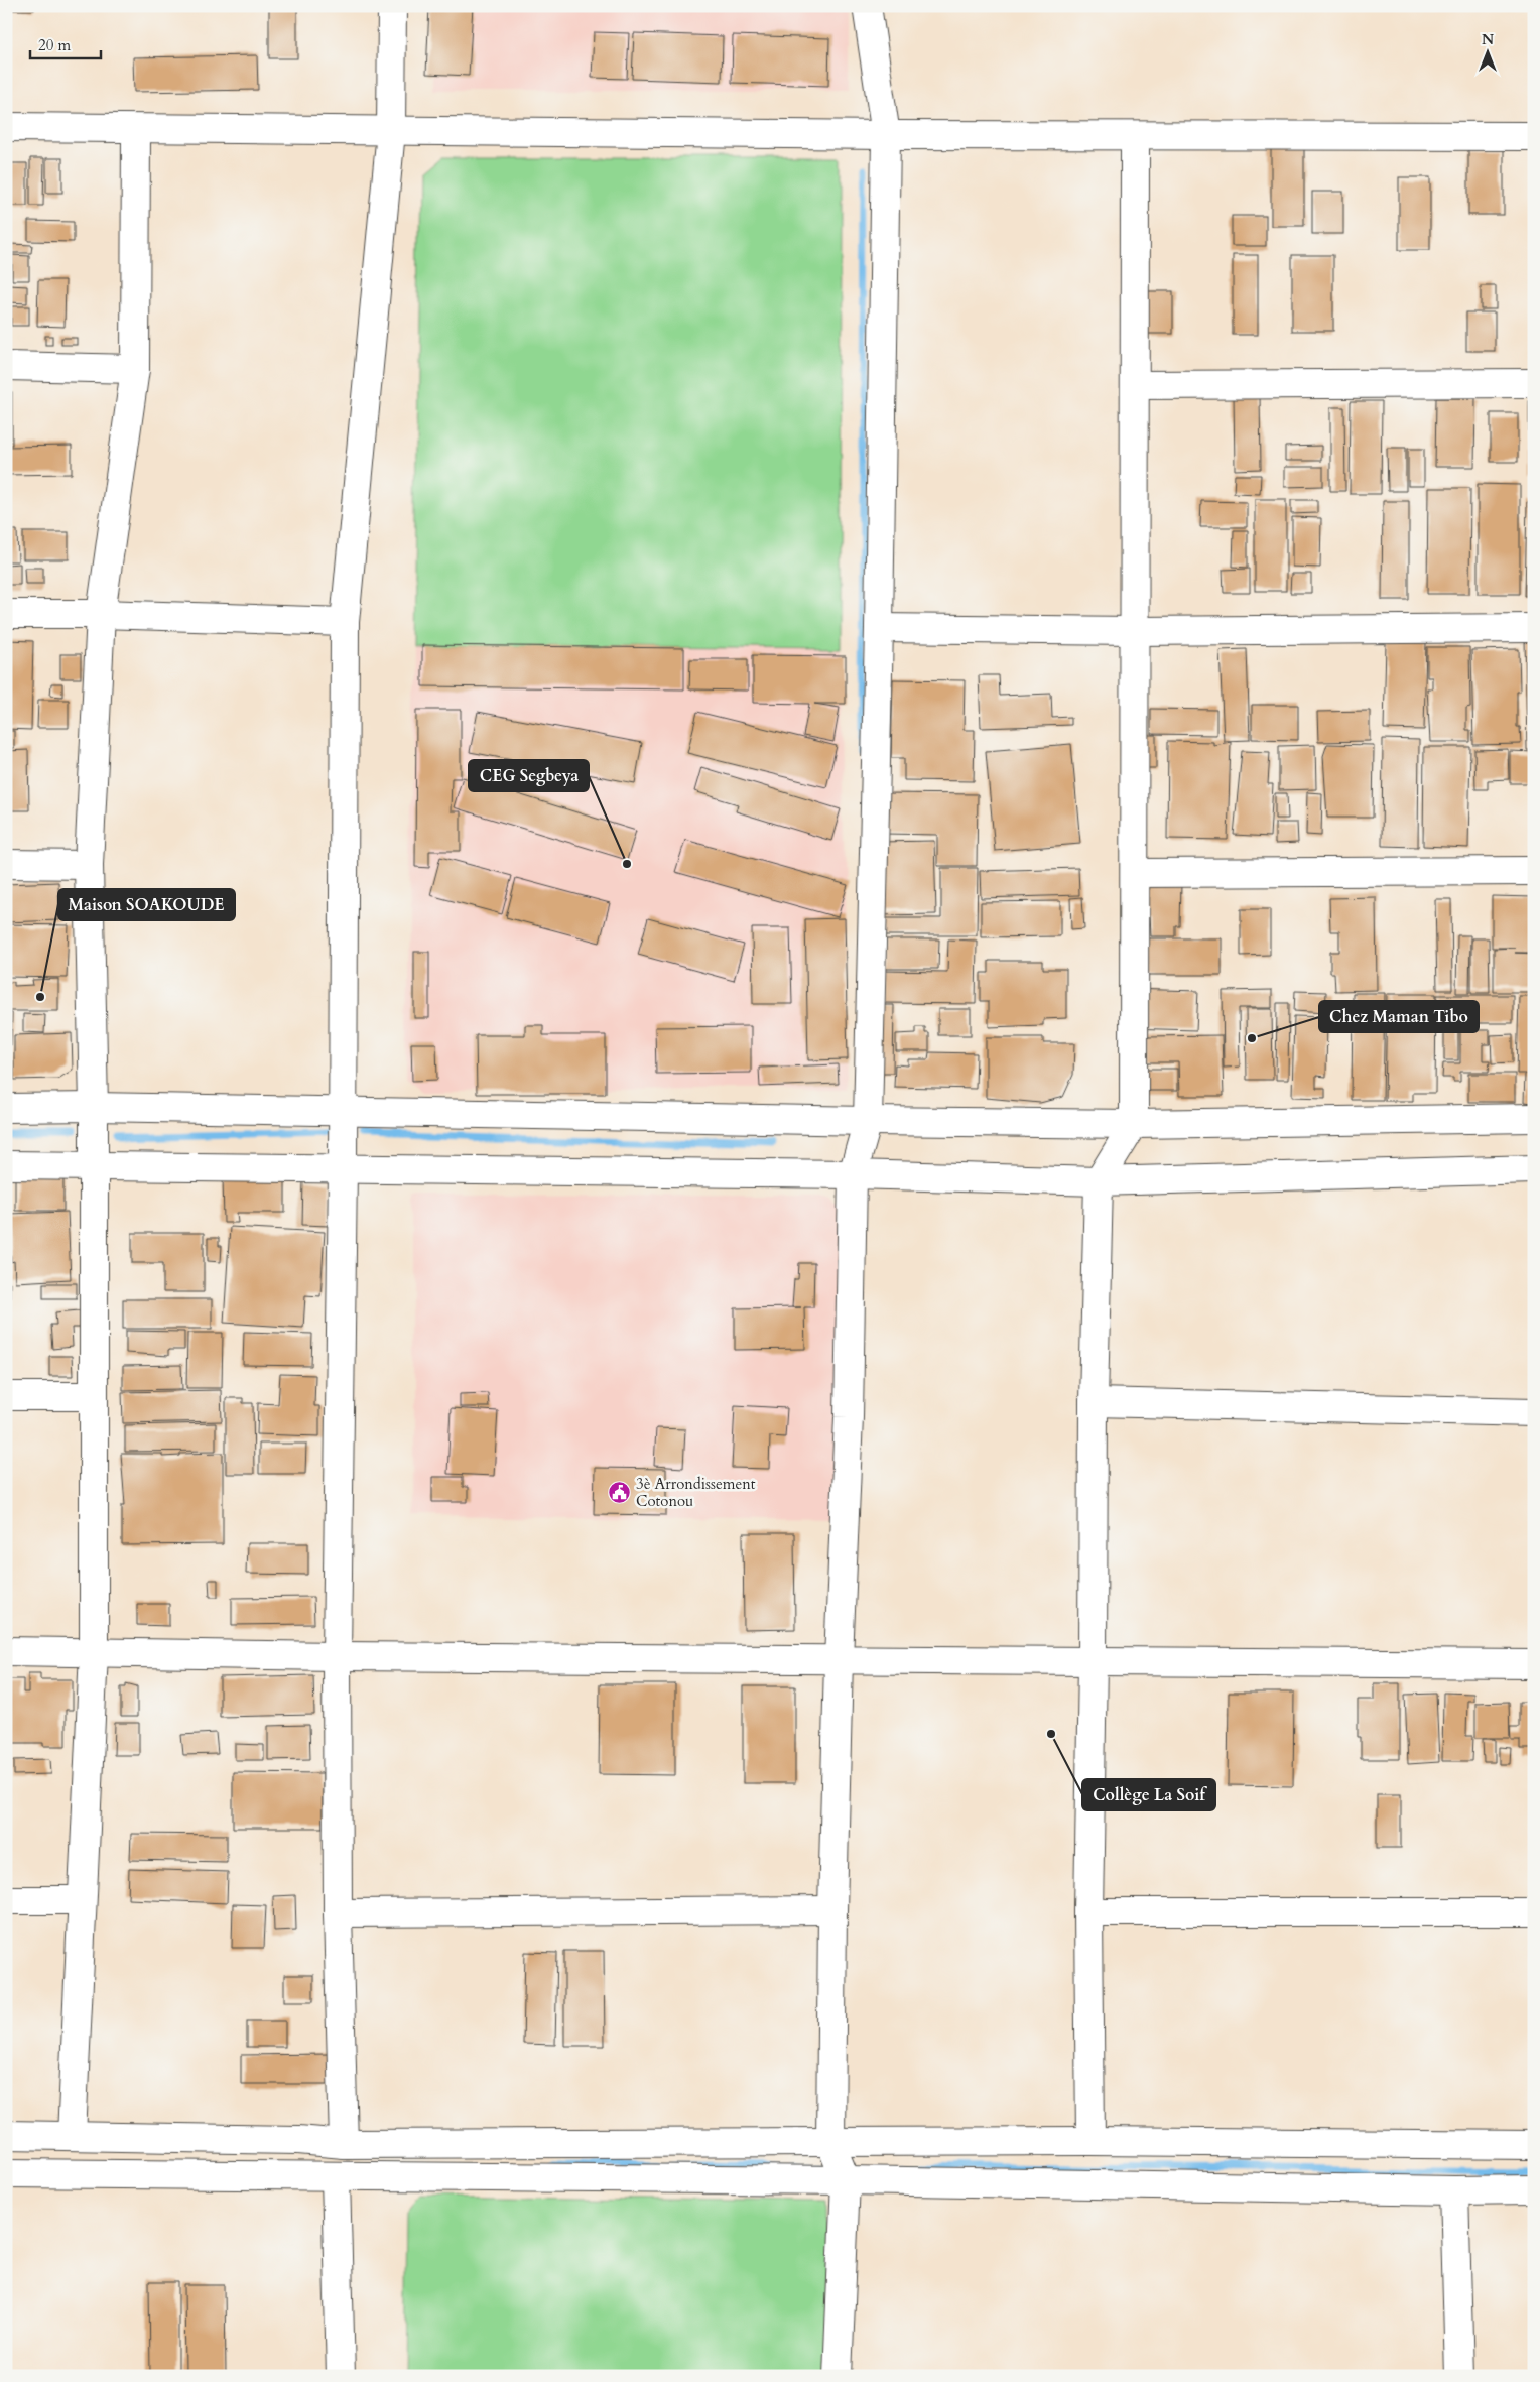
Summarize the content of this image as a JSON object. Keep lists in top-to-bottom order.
{
  "places": {
    "other": [
      "CEG Segbeya",
      "Maison SOAKOUDE",
      "Chez Maman Tibo",
      "Collège La Soif"
    ],
    "public building": ["3è Arrondissement Cotonou"]
  },
  "scale_bar": "20 m",
  "north": "top"
}
